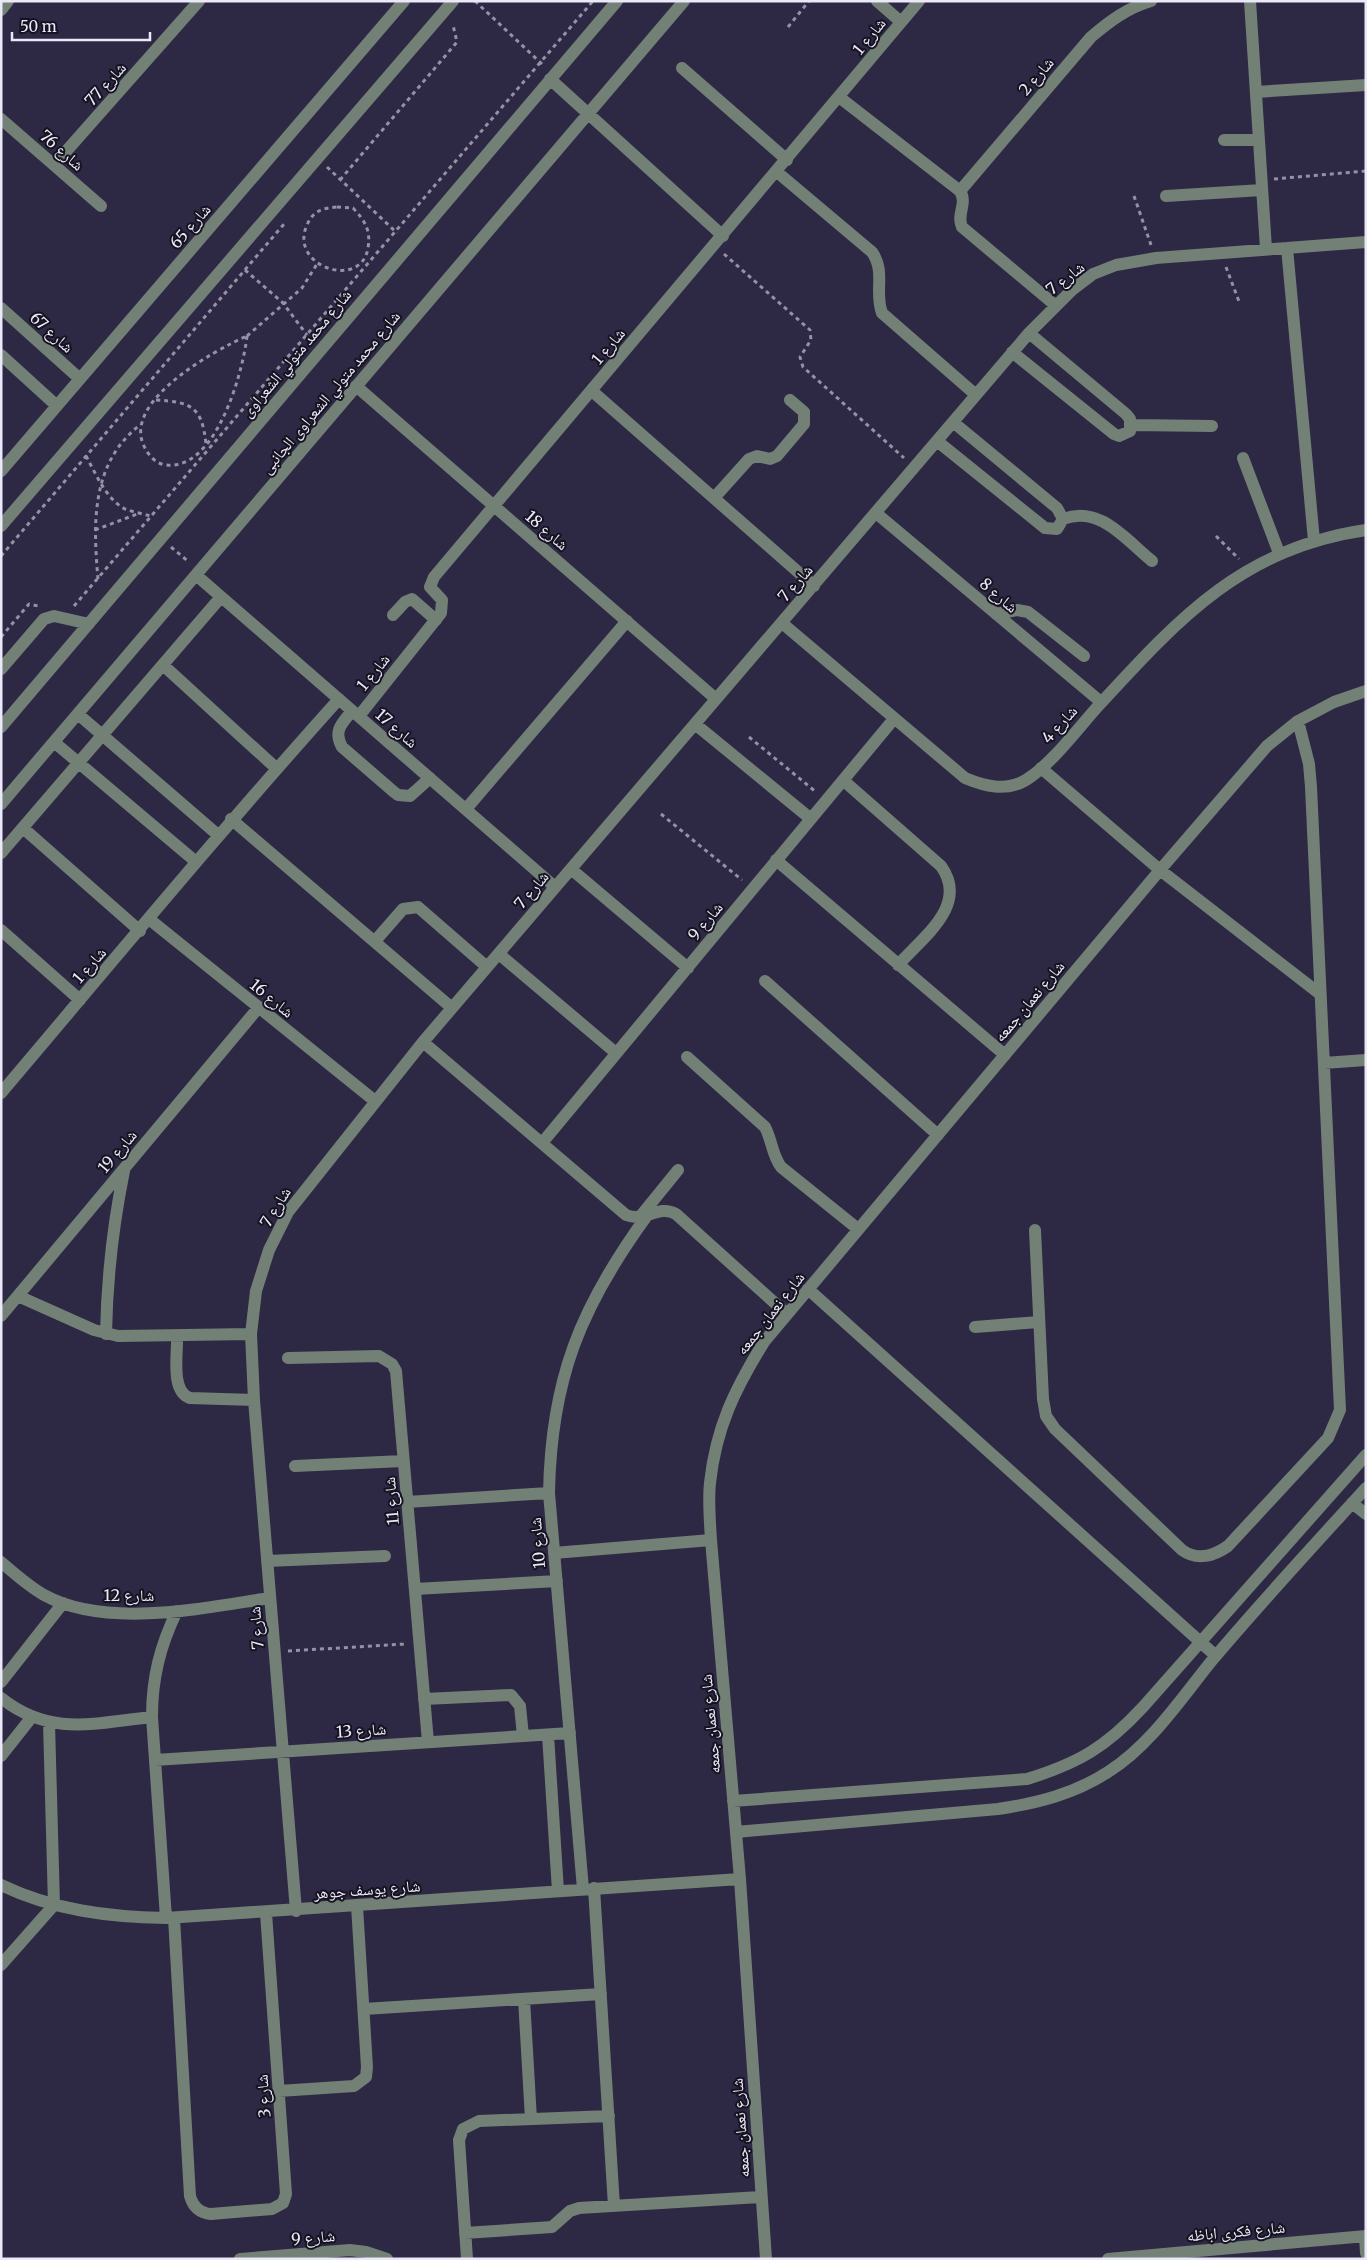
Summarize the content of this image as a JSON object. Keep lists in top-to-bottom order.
{
  "streets": {
    "street": [
      "شارع 1",
      "شارع 2",
      "شارع 77",
      "شارع 76",
      "شارع 65",
      "شارع 7",
      "شارع 67",
      "شارع محمد متولي الشعراوى",
      "شارع محمد متولي الشعراوى الجانبى",
      "شارع 18",
      "شارع 8",
      "شارع 4",
      "شارع 17",
      "شارع 9",
      "شارع 16",
      "شارع نعمان جمعه",
      "شارع 19",
      "شارع 11",
      "شارع 10",
      "شارع 12",
      "شارع 13",
      "شارع يوسف جوهر",
      "شارع 3",
      "شارع فكرى اباظه"
    ]
  },
  "crossings": [
    ["شارع 1", "شارع 18"],
    ["شارع 1", "شارع 17"],
    ["شارع 1", "شارع 16"],
    ["شارع 77", "شارع 76"],
    ["شارع 65", "شارع 67"],
    ["شارع 7", "شارع 18"],
    ["شارع 7", "شارع 8"],
    ["شارع 7", "شارع 4"],
    ["شارع 7", "شارع 17"],
    ["شارع 7", "شارع 16"],
    ["شارع 7", "شارع 12"],
    ["شارع 7", "شارع 13"],
    ["شارع 7", "شارع يوسف جوهر"],
    ["شارع محمد متولي الشعراوى الجانبى", "شارع 18"],
    ["شارع محمد متولي الشعراوى الجانبى", "شارع 17"],
    ["شارع 8", "شارع 4"],
    ["شارع 4", "شارع 9"],
    ["شارع 16", "شارع 19"],
    ["شارع نعمان جمعه", "شارع يوسف جوهر"],
    ["شارع 11", "شارع 13"],
    ["شارع 10", "شارع 13"],
    ["شارع 10", "شارع يوسف جوهر"],
    ["شارع يوسف جوهر", "شارع 3"]
  ],
  "scale_bar": "50 m"
}
